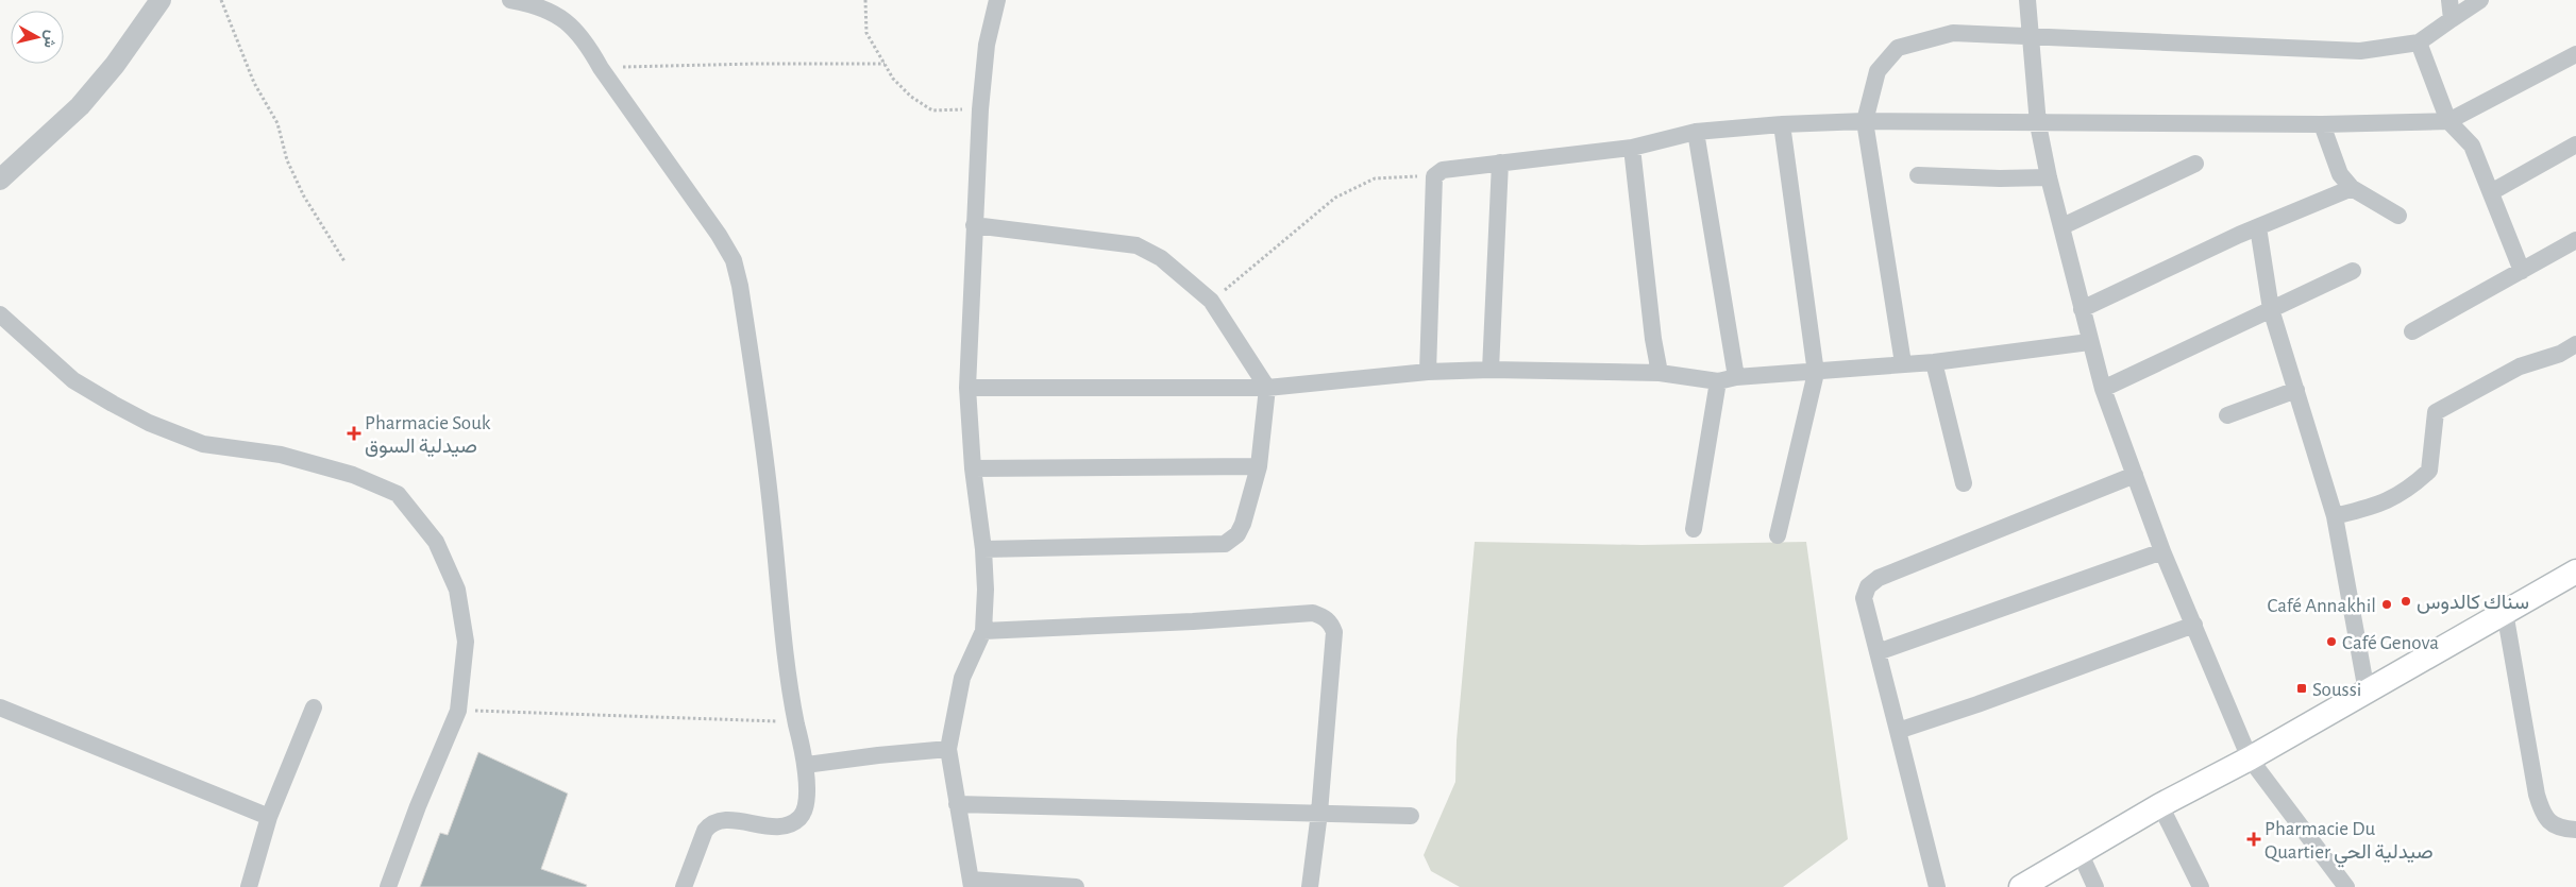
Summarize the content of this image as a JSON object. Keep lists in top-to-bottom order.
{
  "places": {
    "health": ["Pharmacie Souk صيدلية السوق", "Pharmacie Du Quartier صيدلية الحي"],
    "other": ["سناك كالدوس", "Café Annakhil", "Café Genova"],
    "transit": ["Soussi"]
  },
  "north": "right"
}
